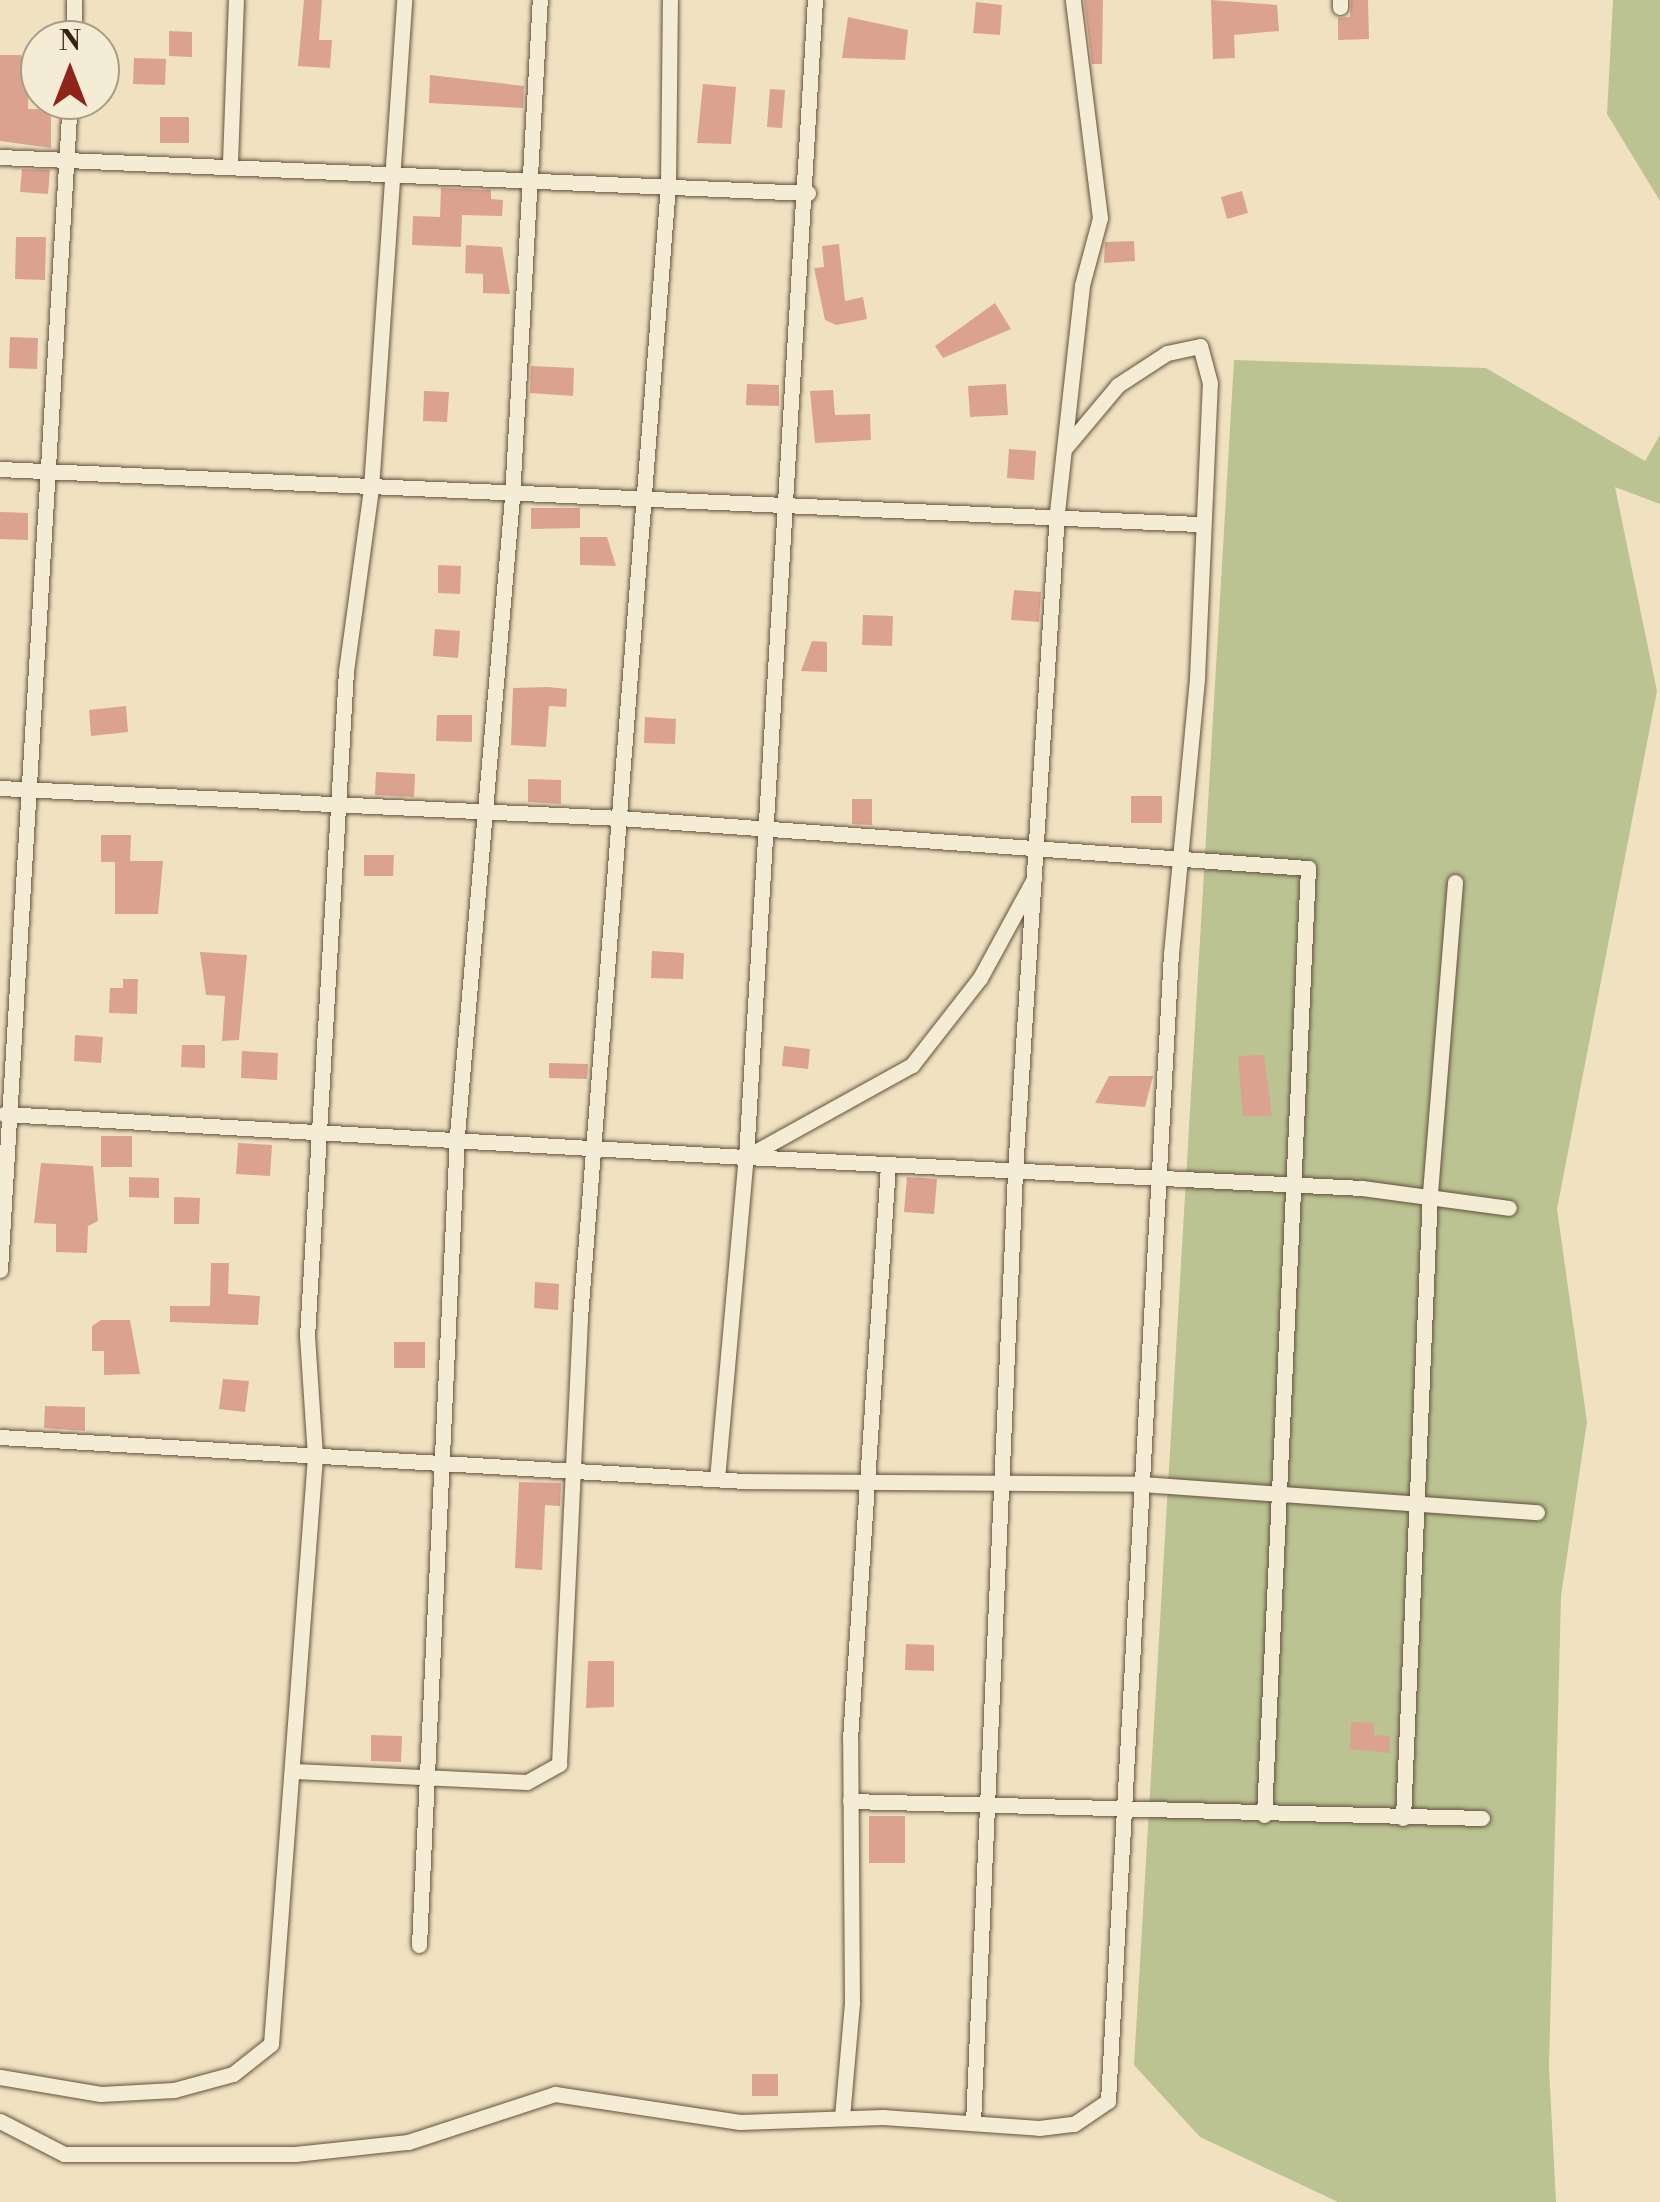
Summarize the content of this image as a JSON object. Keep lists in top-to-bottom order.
{
  "north": "top"
}
